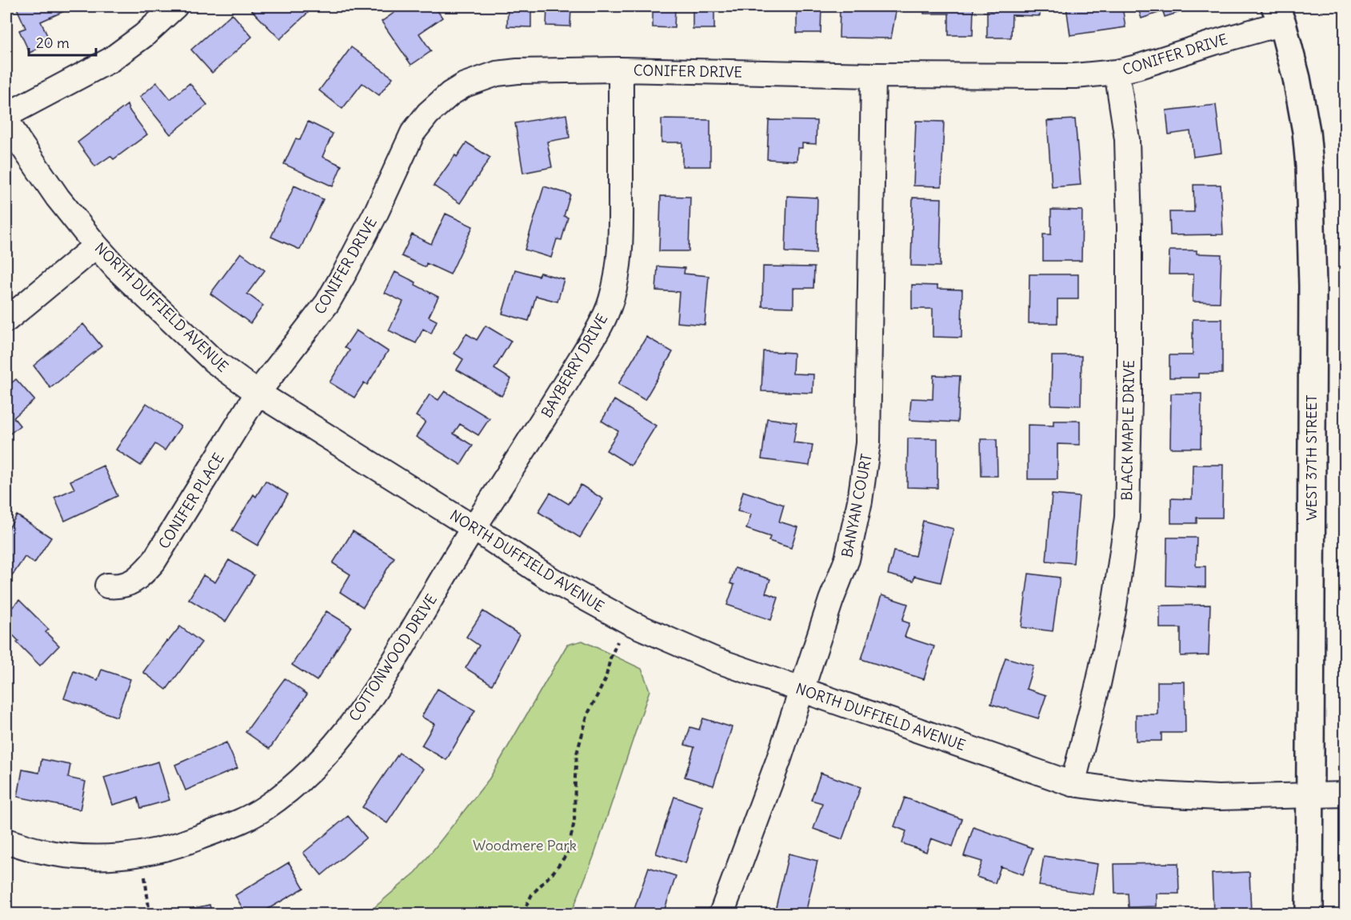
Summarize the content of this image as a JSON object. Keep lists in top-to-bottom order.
{
  "streets": {
    "street": [
      "CONIFER DRIVE",
      "NORTH DUFFIELD AVENUE",
      "BAYBERRY DRIVE",
      "BLACK MAPLE DRIVE",
      "WEST 37TH STREET",
      "CONIFER PLACE",
      "BANYAN COURT",
      "COTTONWOOD DRIVE"
    ]
  },
  "crossings": [
    ["CONIFER DRIVE", "NORTH DUFFIELD AVENUE"],
    ["CONIFER DRIVE", "BAYBERRY DRIVE"],
    ["CONIFER DRIVE", "BLACK MAPLE DRIVE"],
    ["CONIFER DRIVE", "WEST 37TH STREET"],
    ["CONIFER DRIVE", "CONIFER PLACE"],
    ["CONIFER DRIVE", "BANYAN COURT"],
    ["NORTH DUFFIELD AVENUE", "BAYBERRY DRIVE"],
    ["NORTH DUFFIELD AVENUE", "BLACK MAPLE DRIVE"],
    ["NORTH DUFFIELD AVENUE", "WEST 37TH STREET"],
    ["NORTH DUFFIELD AVENUE", "CONIFER PLACE"],
    ["NORTH DUFFIELD AVENUE", "BANYAN COURT"],
    ["NORTH DUFFIELD AVENUE", "COTTONWOOD DRIVE"],
    ["BAYBERRY DRIVE", "COTTONWOOD DRIVE"]
  ],
  "parks": ["Woodmere Park"],
  "scale_bar": "20 m"
}
